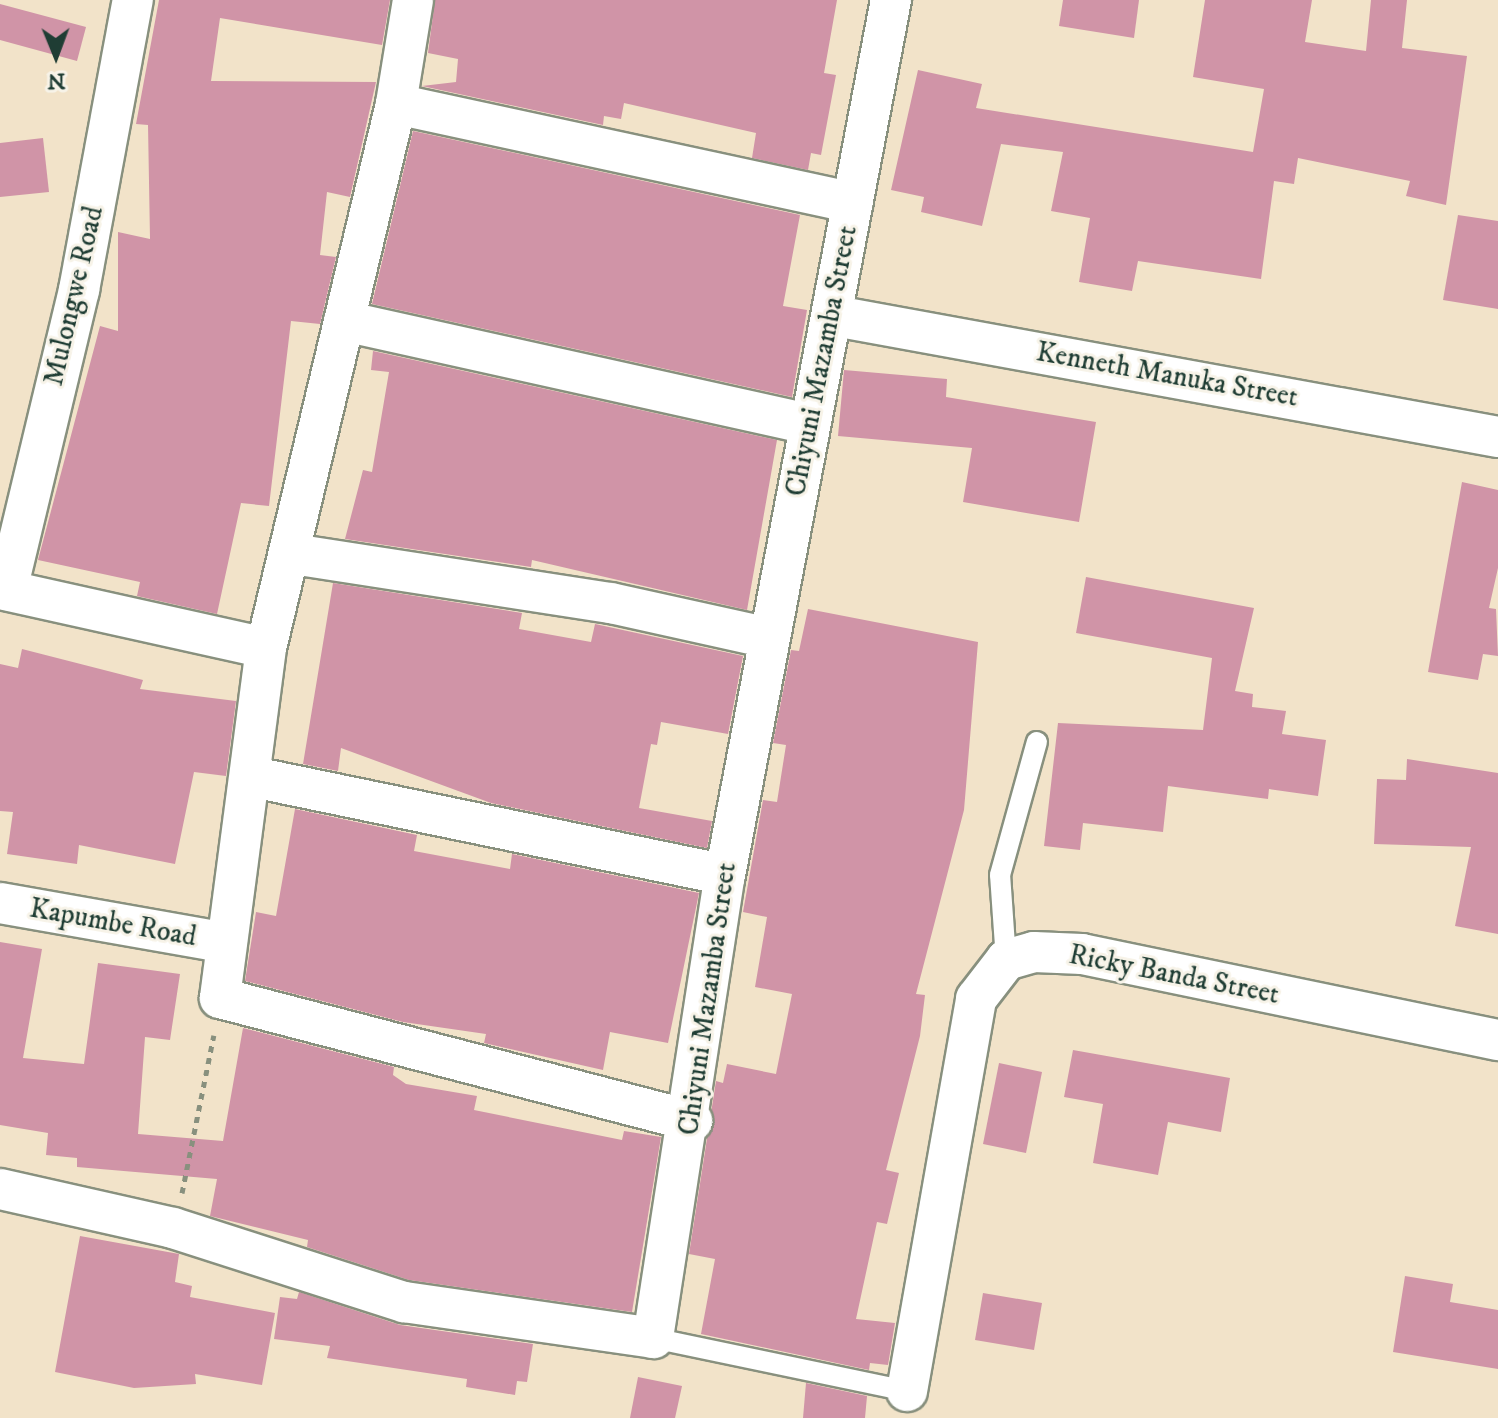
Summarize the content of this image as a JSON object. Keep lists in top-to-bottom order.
{
  "streets": {
    "street": [
      "Mulongwe Road",
      "Chiyuni Mazamba Street",
      "Kenneth Manuka Street",
      "Kapumbe Road",
      "Ricky Banda Street"
    ]
  },
  "crossings": [
    ["Chiyuni Mazamba Street", "Kenneth Manuka Street"]
  ],
  "north": "bottom"
}
